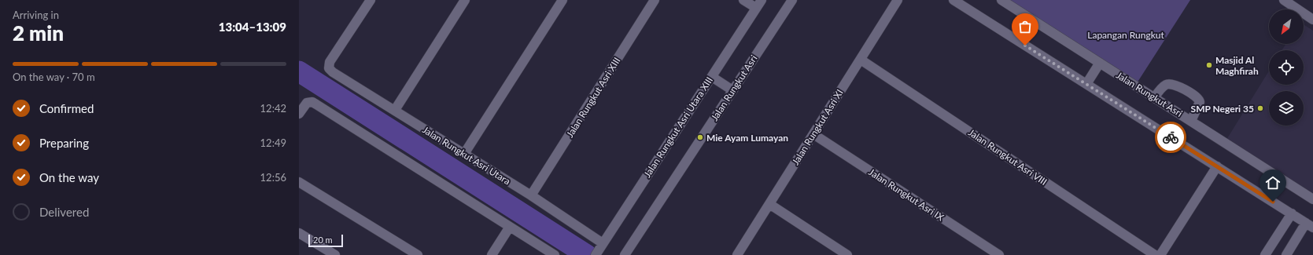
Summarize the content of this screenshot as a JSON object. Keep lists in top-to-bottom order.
{
  "streets": {
    "street": [
      "Jalan Rungkut Asri",
      "Jalan Rungkut Asri XIII",
      "Jalan Rungkut Asri Utara XIII",
      "Jalan Rungkut Asri XI",
      "Jalan Rungkut Asri Utara",
      "Jalan Rungkut Asri VIII",
      "Jalan Rungkut Asri IX"
    ]
  },
  "crossings": [
    ["Jalan Rungkut Asri XIII", "Jalan Rungkut Asri Utara"],
    ["Jalan Rungkut Asri Utara XIII", "Jalan Rungkut Asri Utara"],
    ["Jalan Rungkut Asri XI", "Jalan Rungkut Asri VIII"],
    ["Jalan Rungkut Asri XI", "Jalan Rungkut Asri IX"]
  ],
  "parks": ["Lapangan Rungkut"],
  "places": ["Masjid Al Maghfirah", "SMP Negeri 35", "Mie Ayam Lumayan"],
  "scale_bar": "20 m",
  "north": "bottom left",
  "page": {
    "heading": ["2 min", "Arriving in", "13:04–13:09"],
    "bar": "On the way · 70 m",
    "list": [
      ["Confirmed", "12:42"],
      ["Preparing", "12:49"],
      ["On the way", "12:56"],
      "Delivered"
    ],
    "scale": "20 m"
  }
}
